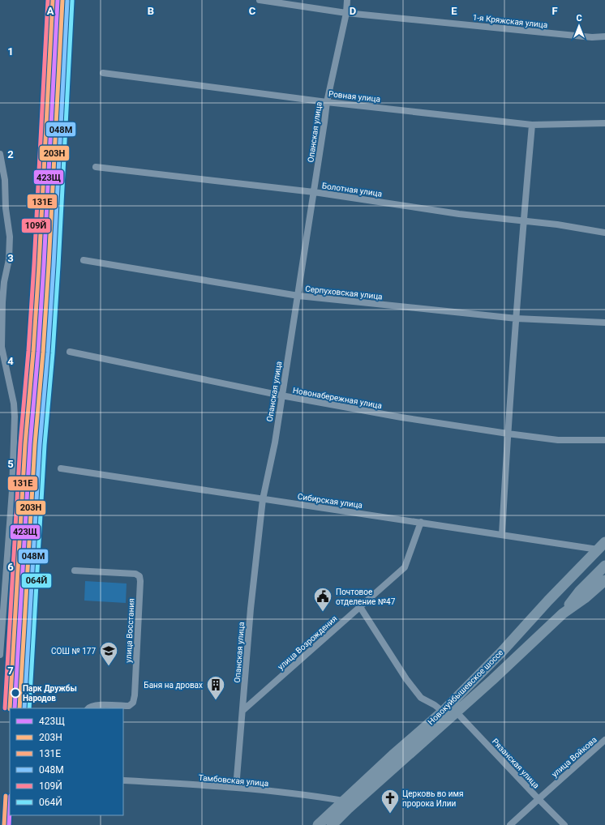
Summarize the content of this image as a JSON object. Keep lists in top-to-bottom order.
{
  "streets": {
    "main road": ["Новокуйбышевское шоссе"],
    "street": [
      "1-я Кряжская улица",
      "Ровная улица",
      "Опанская улица",
      "Болотная улица",
      "Серпуховская улица",
      "Новонабережная улица",
      "Сибирская улица",
      "улица Восстания",
      "улица Возрождения",
      "улица Войкова",
      "Рязанская улица",
      "Тамбовская улица"
    ]
  },
  "crossings": [
    ["1-я Кряжская улица", "Опанская улица"],
    ["Ровная улица", "Опанская улица"],
    ["Опанская улица", "Болотная улица"],
    ["Опанская улица", "Серпуховская улица"],
    ["Опанская улица", "Новонабережная улица"],
    ["Опанская улица", "Сибирская улица"],
    ["Опанская улица", "улица Возрождения"],
    ["Опанская улица", "Тамбовская улица"],
    ["Сибирская улица", "улица Возрождения"],
    ["Сибирская улица", "Новокуйбышевское шоссе"],
    ["Новокуйбышевское шоссе", "Рязанская улица"],
    ["Новокуйбышевское шоссе", "Тамбовская улица"],
    ["улица Войкова", "Рязанская улица"]
  ],
  "places": {
    "public building": ["Почтовое отделение №47"],
    "school or university": ["СОШ № 177"],
    "other": ["Парк Дружбы Народов"],
    "building": ["Баня на дровах"],
    "church": ["Церковь во имя пророка Илии"]
  },
  "lines": [
    "transit line 423Щ",
    "transit line 203Н",
    "transit line 131Е",
    "transit line 109Й",
    "transit line 048М",
    "transit line 064Й"
  ],
  "legend": [
    "423Щ",
    "203Н",
    "131Е",
    "048М",
    "109Й",
    "064Й"
  ],
  "north": "top",
  "grid": {
    "columns": [
      "A",
      "B",
      "C",
      "D",
      "E",
      "F"
    ],
    "rows": [
      "1",
      "2",
      "3",
      "4",
      "5",
      "6",
      "7"
    ]
  }
}
